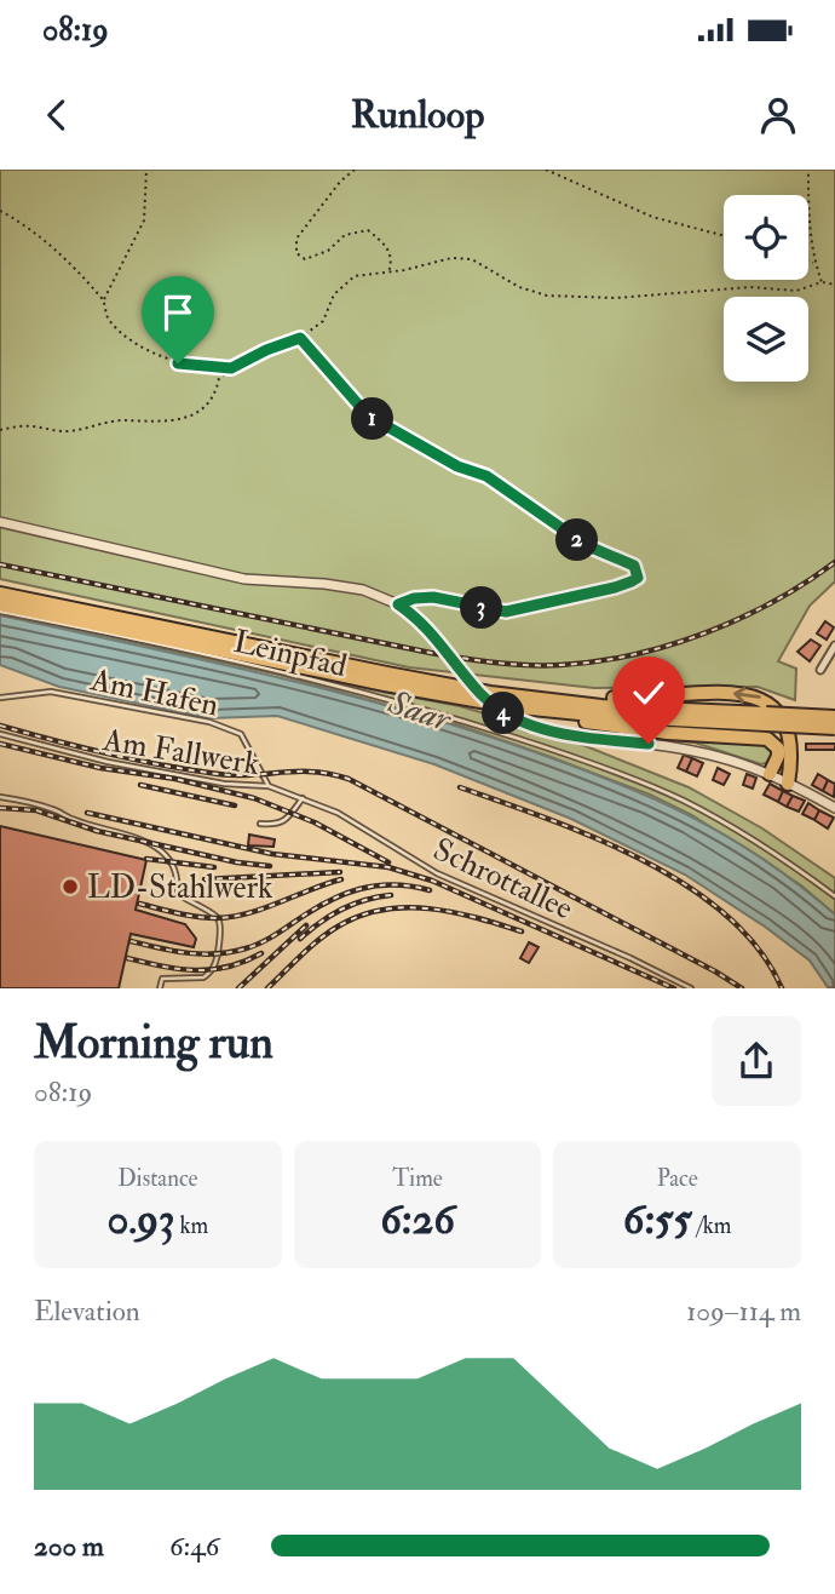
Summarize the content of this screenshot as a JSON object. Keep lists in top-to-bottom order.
{
  "streets": {
    "lane": [
      "Leinpfad",
      "Am Hafen",
      "Am Fallwerk",
      "Schrottallee"
    ]
  },
  "crossings": [
    ["Am Hafen", "Am Fallwerk"],
    ["Am Fallwerk", "Schrottallee"]
  ],
  "water": ["Saar"],
  "places": ["LD-Stahlwerk"],
  "page": {
    "status": "08:19",
    "header": "Runloop",
    "pins": [
      "1",
      "2",
      "3",
      "4"
    ],
    "heading": ["Morning run", "08:19"],
    "stats": [
      ["Distance", "0.93 km"],
      ["Time", "6:26"],
      ["Pace", "6:55 /km"]
    ],
    "chart": ["Elevation", "109–114 m"],
    "list": [
      {
        "name": "200 m",
        "note": "6:46"
      }
    ]
  }
}
